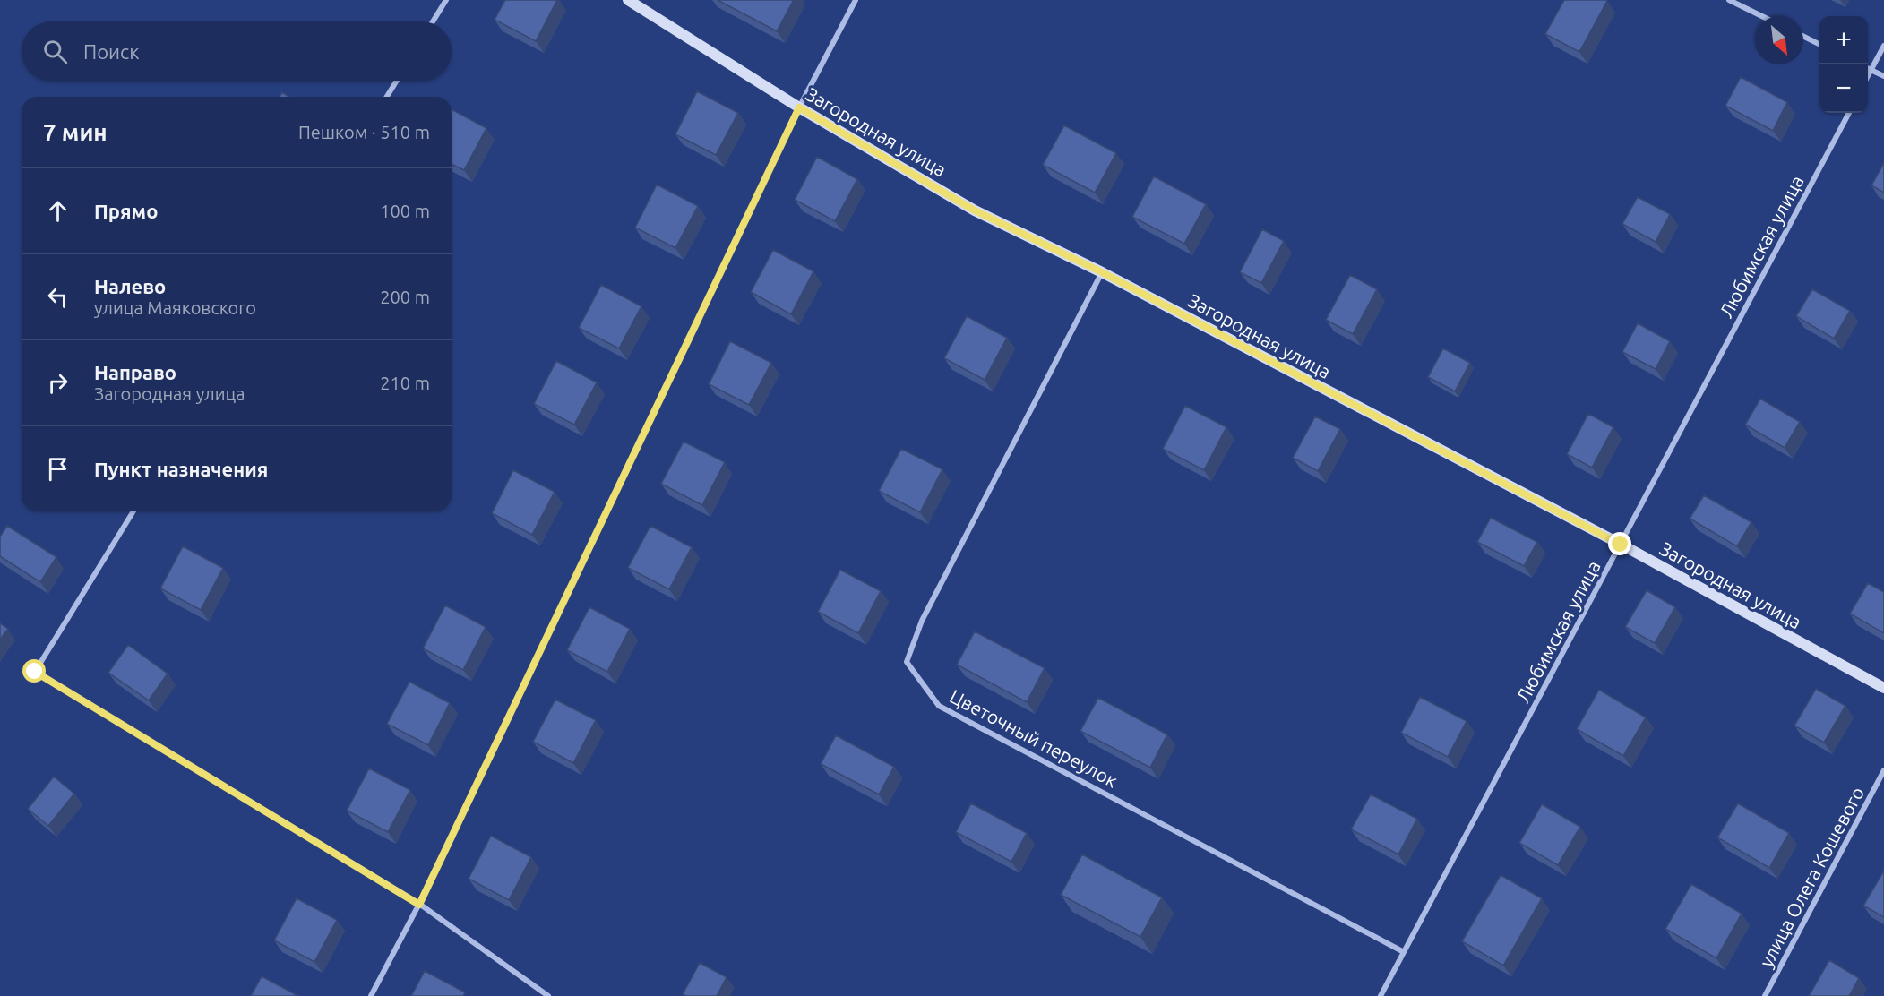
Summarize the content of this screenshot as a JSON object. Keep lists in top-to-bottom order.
{
  "streets": {
    "street": [
      "Загородная улица",
      "Любимская улица",
      "Цветочный переулок",
      "улица Олега Кошевого"
    ]
  },
  "crossings": [
    ["Загородная улица", "Любимская улица"],
    ["Загородная улица", "Цветочный переулок"],
    ["Любимская улица", "Цветочный переулок"]
  ],
  "north": "bottom right",
  "page": {
    "map_buttons": ["+", "−"],
    "search": "Поиск",
    "heading": ["7 мин", "Пешком · 510 m"],
    "list": [
      ["Прямо", "100 m"],
      ["Налево", "улица Маяковского", "200 m"],
      ["Направо", "Загородная улица", "210 m"],
      "Пункт назначения"
    ]
  }
}
